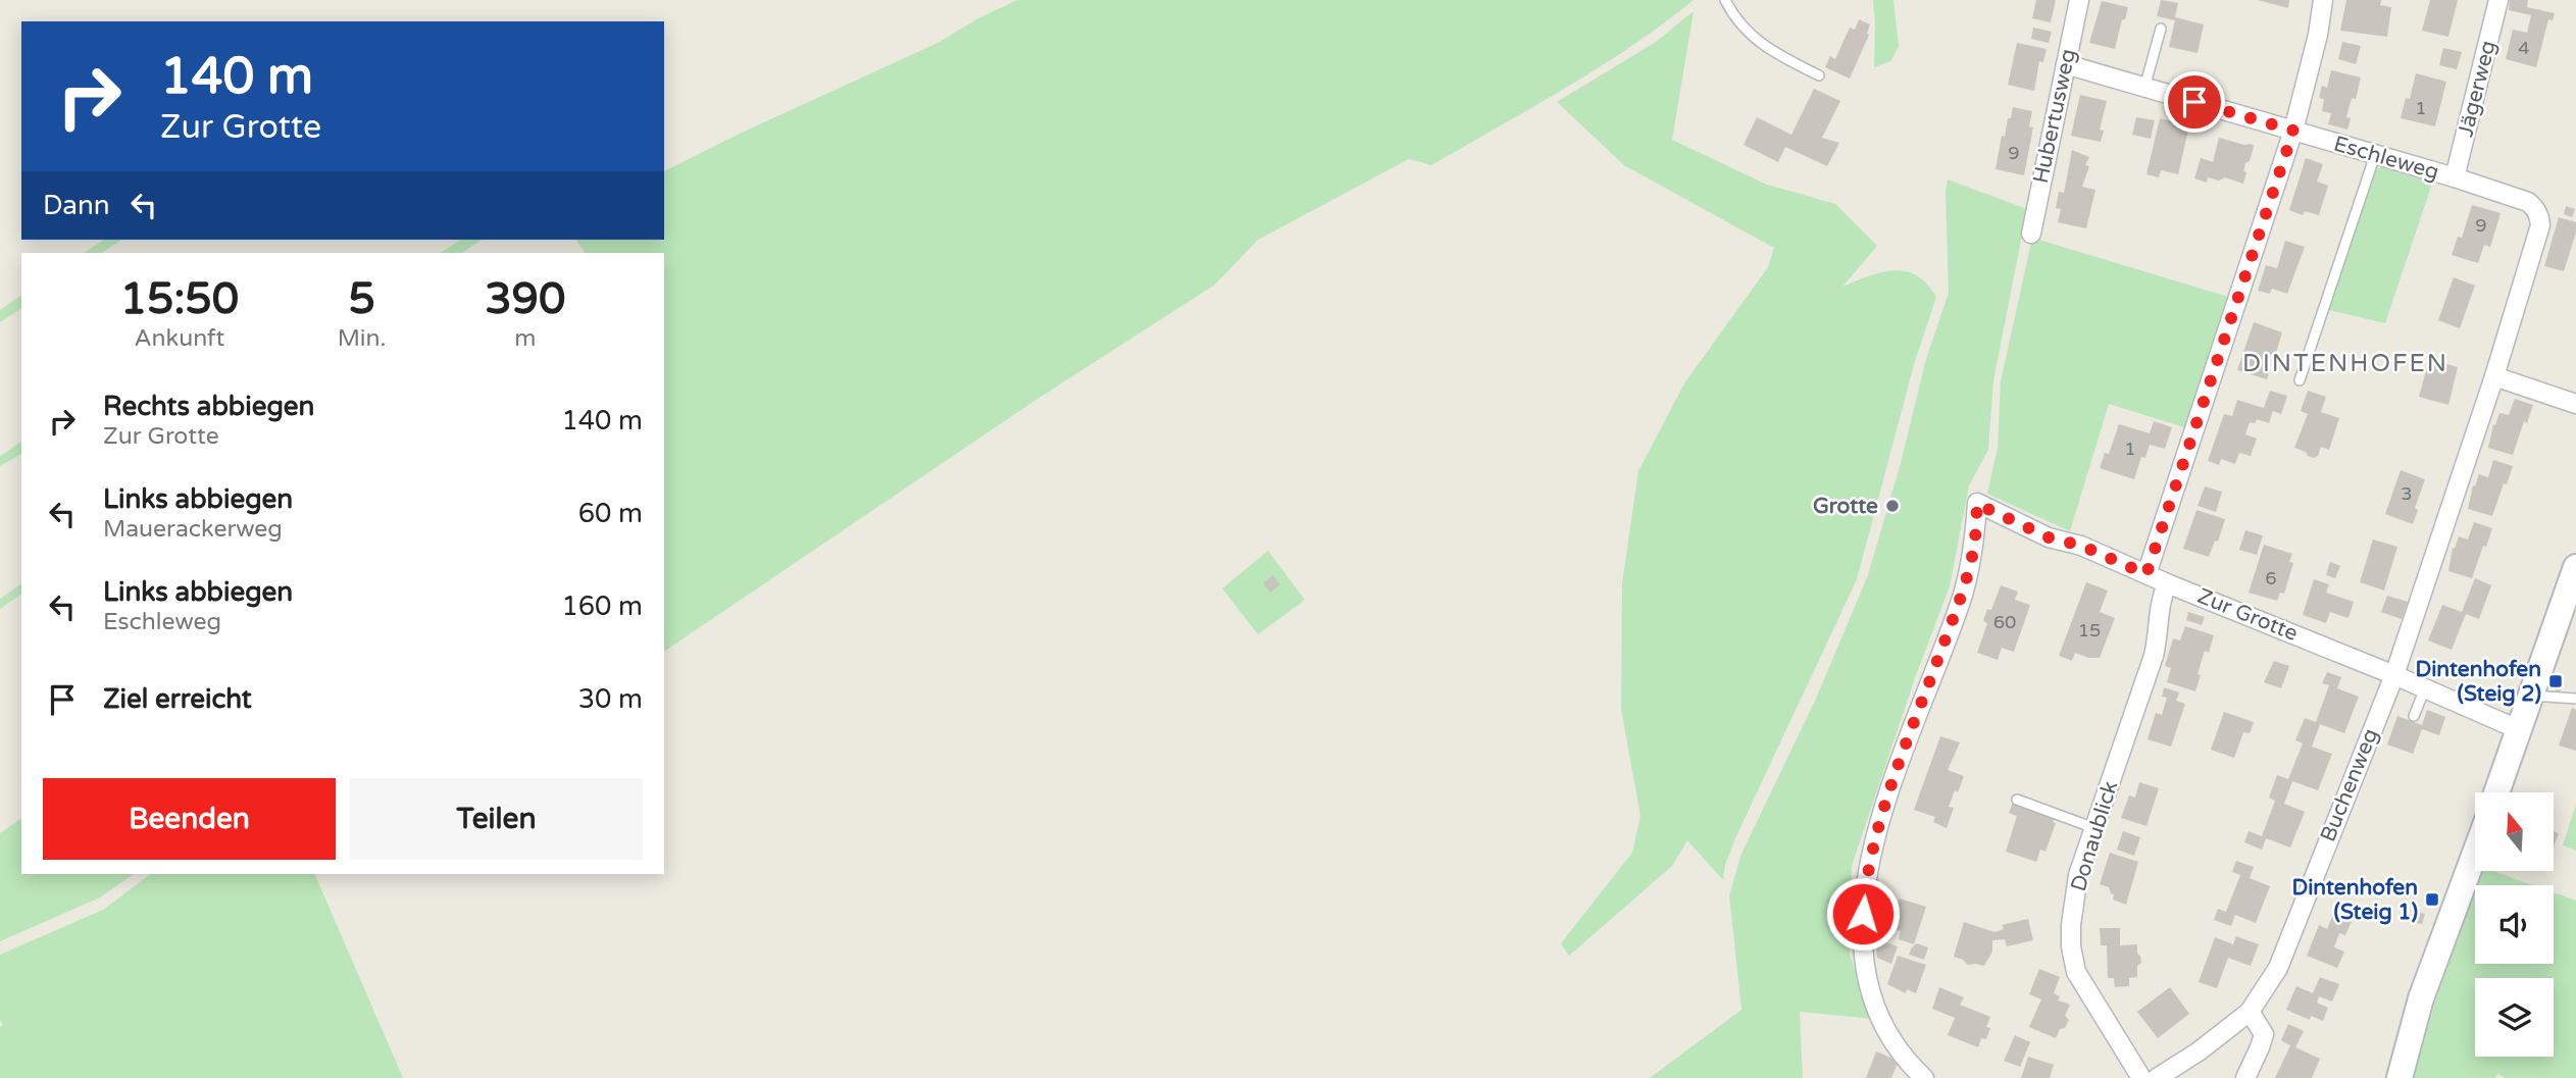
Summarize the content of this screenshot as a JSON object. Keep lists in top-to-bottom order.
{
  "streets": {
    "street": [
      "Jägerweg",
      "Hubertusweg",
      "Eschleweg",
      "Zur Grotte",
      "Buchenweg",
      "Donaublick"
    ]
  },
  "crossings": [
    ["Jägerweg", "Eschleweg"],
    ["Hubertusweg", "Eschleweg"],
    ["Eschleweg", "Zur Grotte"],
    ["Eschleweg", "Buchenweg"],
    ["Zur Grotte", "Buchenweg"],
    ["Zur Grotte", "Donaublick"]
  ],
  "districts": ["DINTENHOFEN"],
  "places": {
    "other": ["Grotte"],
    "transit": ["Dintenhofen (Steig 2)", "Dintenhofen (Steig 1)"]
  },
  "house_numbers": [
    "4",
    "1",
    "9",
    "9",
    "1",
    "3",
    "6",
    "60",
    "15"
  ],
  "north": "top",
  "page": {
    "turn": ["140 m", "Zur Grotte"],
    "then": "Dann",
    "eta": [
      "15:50",
      "Ankunft",
      "5",
      "Min.",
      "390",
      "m"
    ],
    "list": [
      {
        "name": "Rechts abbiegen",
        "note": "Zur Grotte",
        "value": "140 m"
      },
      {
        "name": "Links abbiegen",
        "note": "Mauerackerweg",
        "value": "60 m"
      },
      {
        "name": "Links abbiegen",
        "note": "Eschleweg",
        "value": "160 m"
      },
      {
        "name": "Ziel erreicht",
        "value": "30 m"
      }
    ],
    "buttons": ["Beenden", "Teilen"]
  }
}
